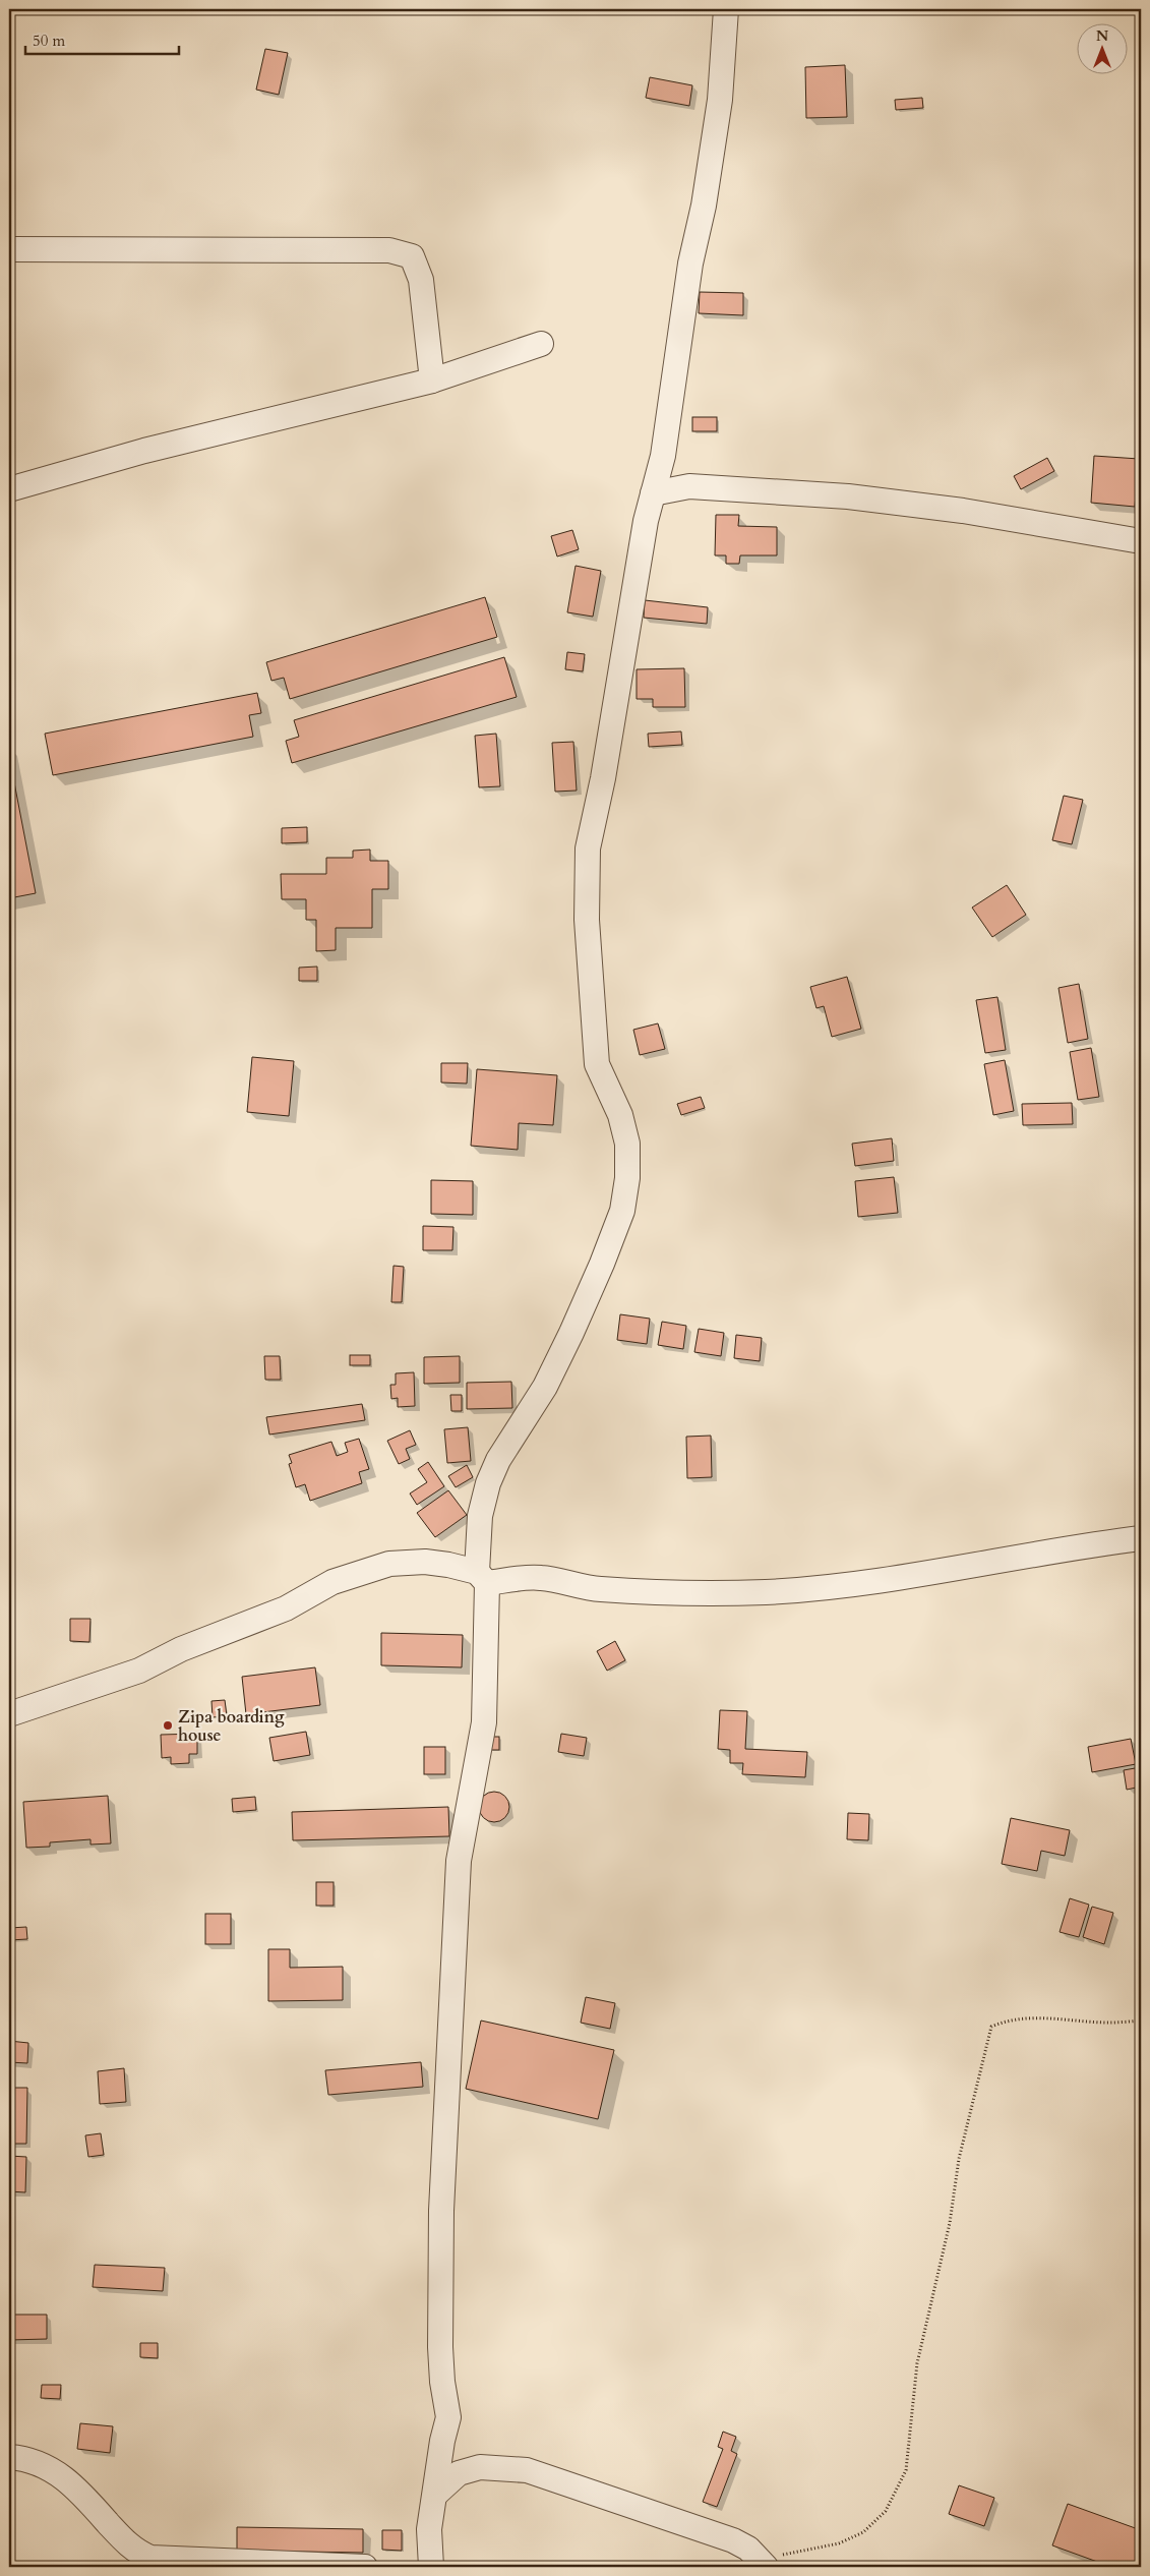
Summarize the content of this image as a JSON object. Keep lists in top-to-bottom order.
{
  "places": ["Zipa boarding house"],
  "scale_bar": "50 m",
  "north": "top"
}
